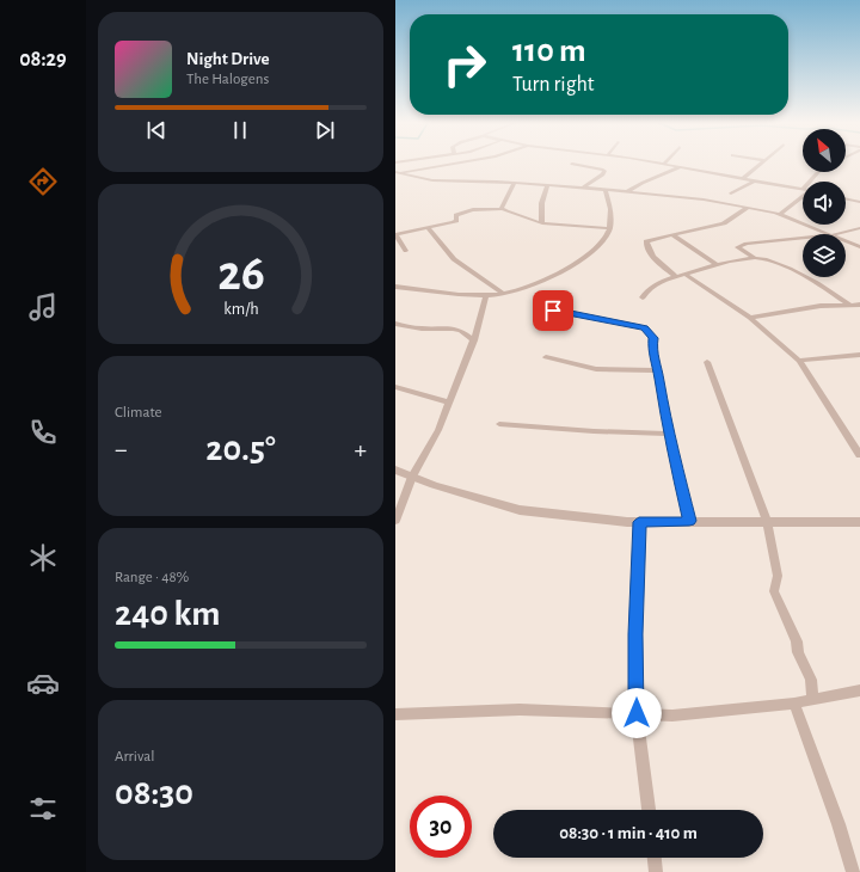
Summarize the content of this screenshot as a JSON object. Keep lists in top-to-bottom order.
{
  "north": "top left",
  "page": {
    "tabs": "08:29",
    "turn": ["110 m", "Turn right"],
    "song": ["Night Drive", "The Halogens"],
    "tile": [
      "Climate",
      ["Range · 48%", "240 km"],
      ["Arrival", "08:30"]
    ],
    "heat": ["−", "20.5°", "+"],
    "limit": "30",
    "trip": "08:30 · 1 min · 410 m",
    "gauge": ["26", "km/h"]
  }
}
